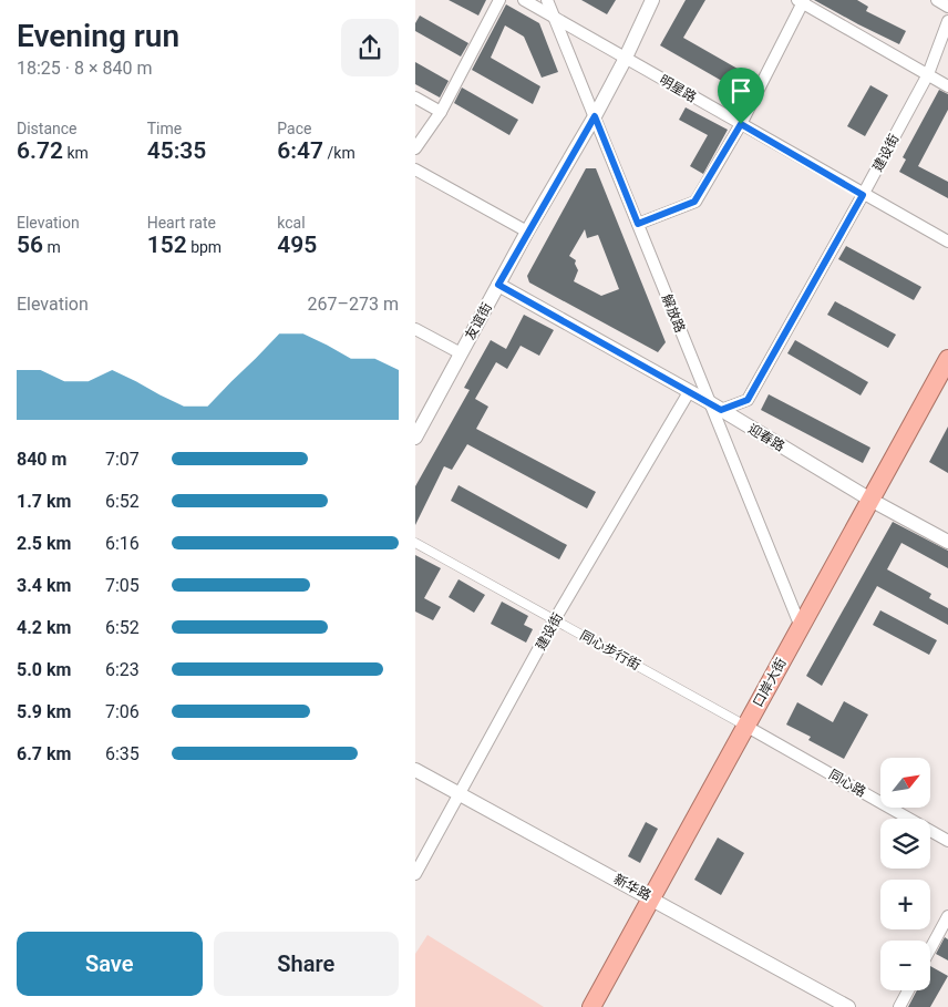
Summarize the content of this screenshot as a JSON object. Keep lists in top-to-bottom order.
{
  "streets": {
    "highway": ["口岸大街"],
    "street": [
      "明星路",
      "建设街",
      "解放路",
      "友谊街",
      "迎春路",
      "同心步行街",
      "同心路",
      "新华路"
    ]
  },
  "crossings": [
    ["明星路", "建设街"],
    ["明星路", "解放路"],
    ["明星路", "友谊街"],
    ["建设街", "解放路"],
    ["建设街", "迎春路"],
    ["建设街", "同心步行街"],
    ["建设街", "新华路"],
    ["解放路", "友谊街"],
    ["解放路", "迎春路"],
    ["解放路", "口岸大街"],
    ["友谊街", "迎春路"],
    ["迎春路", "口岸大街"],
    ["同心步行街", "口岸大街"],
    ["同心步行街", "同心路"],
    ["口岸大街", "同心路"],
    ["口岸大街", "新华路"]
  ],
  "north": "top right",
  "page": {
    "heading": ["Evening run", "18:25 · 8 × 840 m"],
    "stats": [
      ["Distance", "6.72 km"],
      ["Time", "45:35"],
      ["Pace", "6:47 /km"],
      ["Elevation", "56 m"],
      ["Heart rate", "152 bpm"],
      ["kcal", "495"]
    ],
    "chart": ["Elevation", "267–273 m"],
    "list": [
      {
        "name": "840 m",
        "note": "7:07"
      },
      {
        "name": "1.7 km",
        "note": "6:52"
      },
      {
        "name": "2.5 km",
        "note": "6:16"
      },
      {
        "name": "3.4 km",
        "note": "7:05"
      },
      {
        "name": "4.2 km",
        "note": "6:52"
      },
      {
        "name": "5.0 km",
        "note": "6:23"
      },
      {
        "name": "5.9 km",
        "note": "7:06"
      },
      {
        "name": "6.7 km",
        "note": "6:35"
      }
    ],
    "map_buttons": ["+", "−"],
    "buttons": ["Save", "Share"]
  }
}
